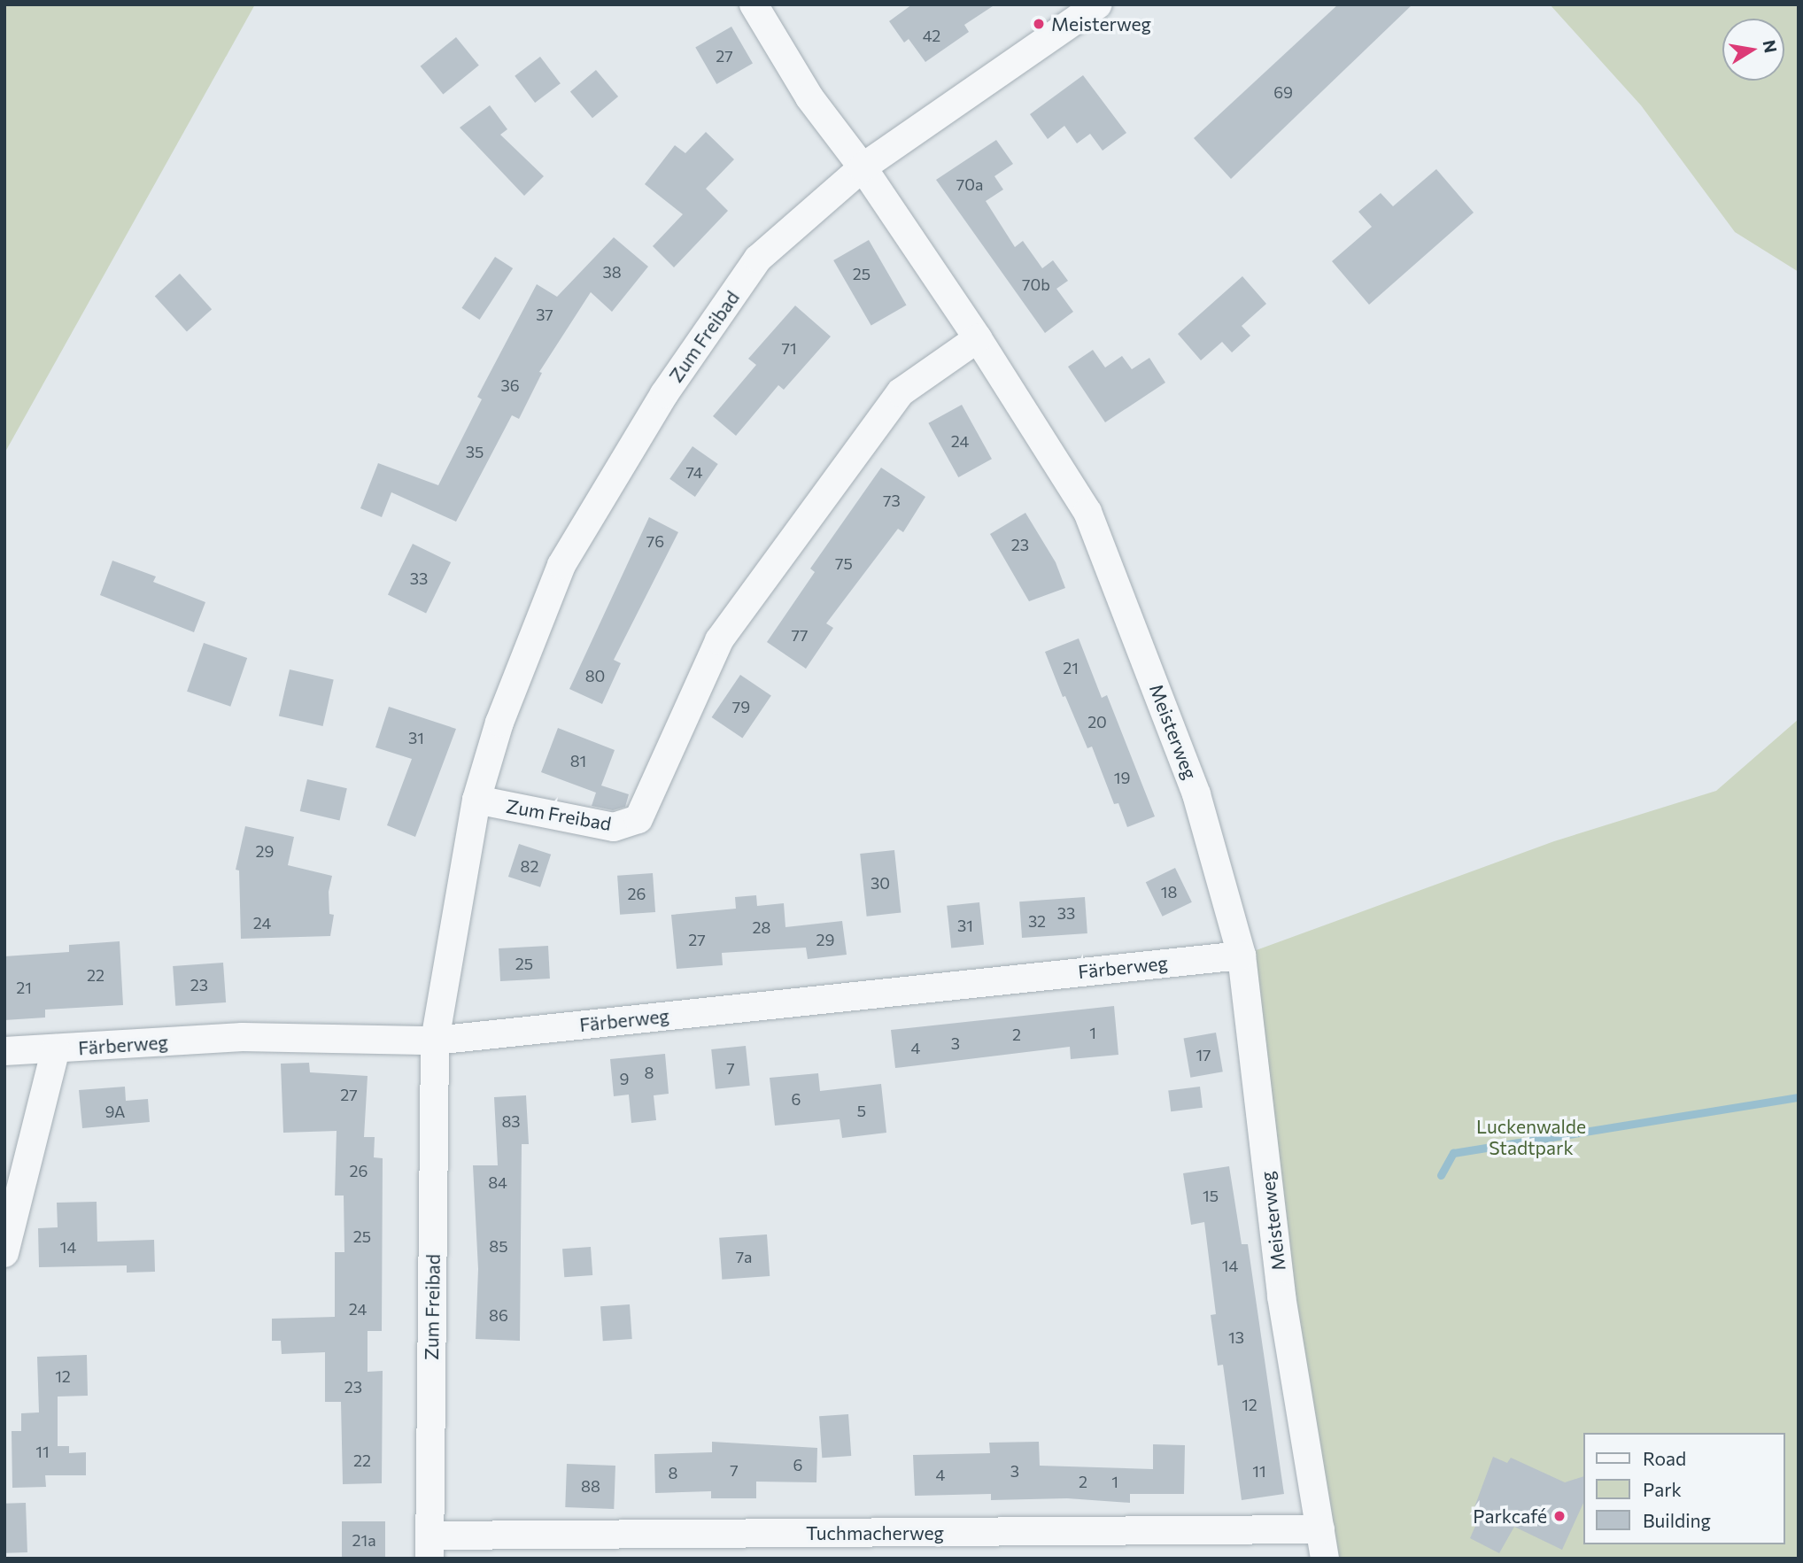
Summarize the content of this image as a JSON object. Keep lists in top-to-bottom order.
{
  "streets": {
    "street": [
      "Zum Freibad",
      "Meisterweg",
      "Färberweg",
      "Tuchmacherweg"
    ]
  },
  "crossings": [
    ["Zum Freibad", "Meisterweg"],
    ["Zum Freibad", "Färberweg"],
    ["Zum Freibad", "Tuchmacherweg"],
    ["Meisterweg", "Färberweg"],
    ["Meisterweg", "Tuchmacherweg"]
  ],
  "parks": ["Luckenwalde Stadtpark"],
  "places": ["Meisterweg", "Parkcafé"],
  "house_numbers": [
    "42",
    "27",
    "69",
    "70a",
    "38",
    "25",
    "70b",
    "37",
    "71",
    "36",
    "24",
    "35",
    "74",
    "73",
    "76",
    "23",
    "75",
    "33",
    "77",
    "21",
    "80",
    "79",
    "20",
    "31",
    "81",
    "19",
    "29",
    "82",
    "30",
    "18",
    "26",
    "33",
    "32",
    "24",
    "31",
    "28",
    "27",
    "29",
    "25",
    "22",
    "23",
    "21",
    "1",
    "2",
    "3",
    "4",
    "17",
    "7",
    "8",
    "9",
    "27",
    "6",
    "5",
    "9A",
    "83",
    "26",
    "84",
    "15",
    "25",
    "85",
    "14",
    "7a",
    "14",
    "24",
    "86",
    "13",
    "12",
    "23",
    "12",
    "11",
    "22",
    "6",
    "7",
    "3",
    "11",
    "8",
    "4",
    "2",
    "1",
    "88",
    "21a"
  ],
  "legend": ["Road", "Park", "Building"],
  "north": "right"
}
